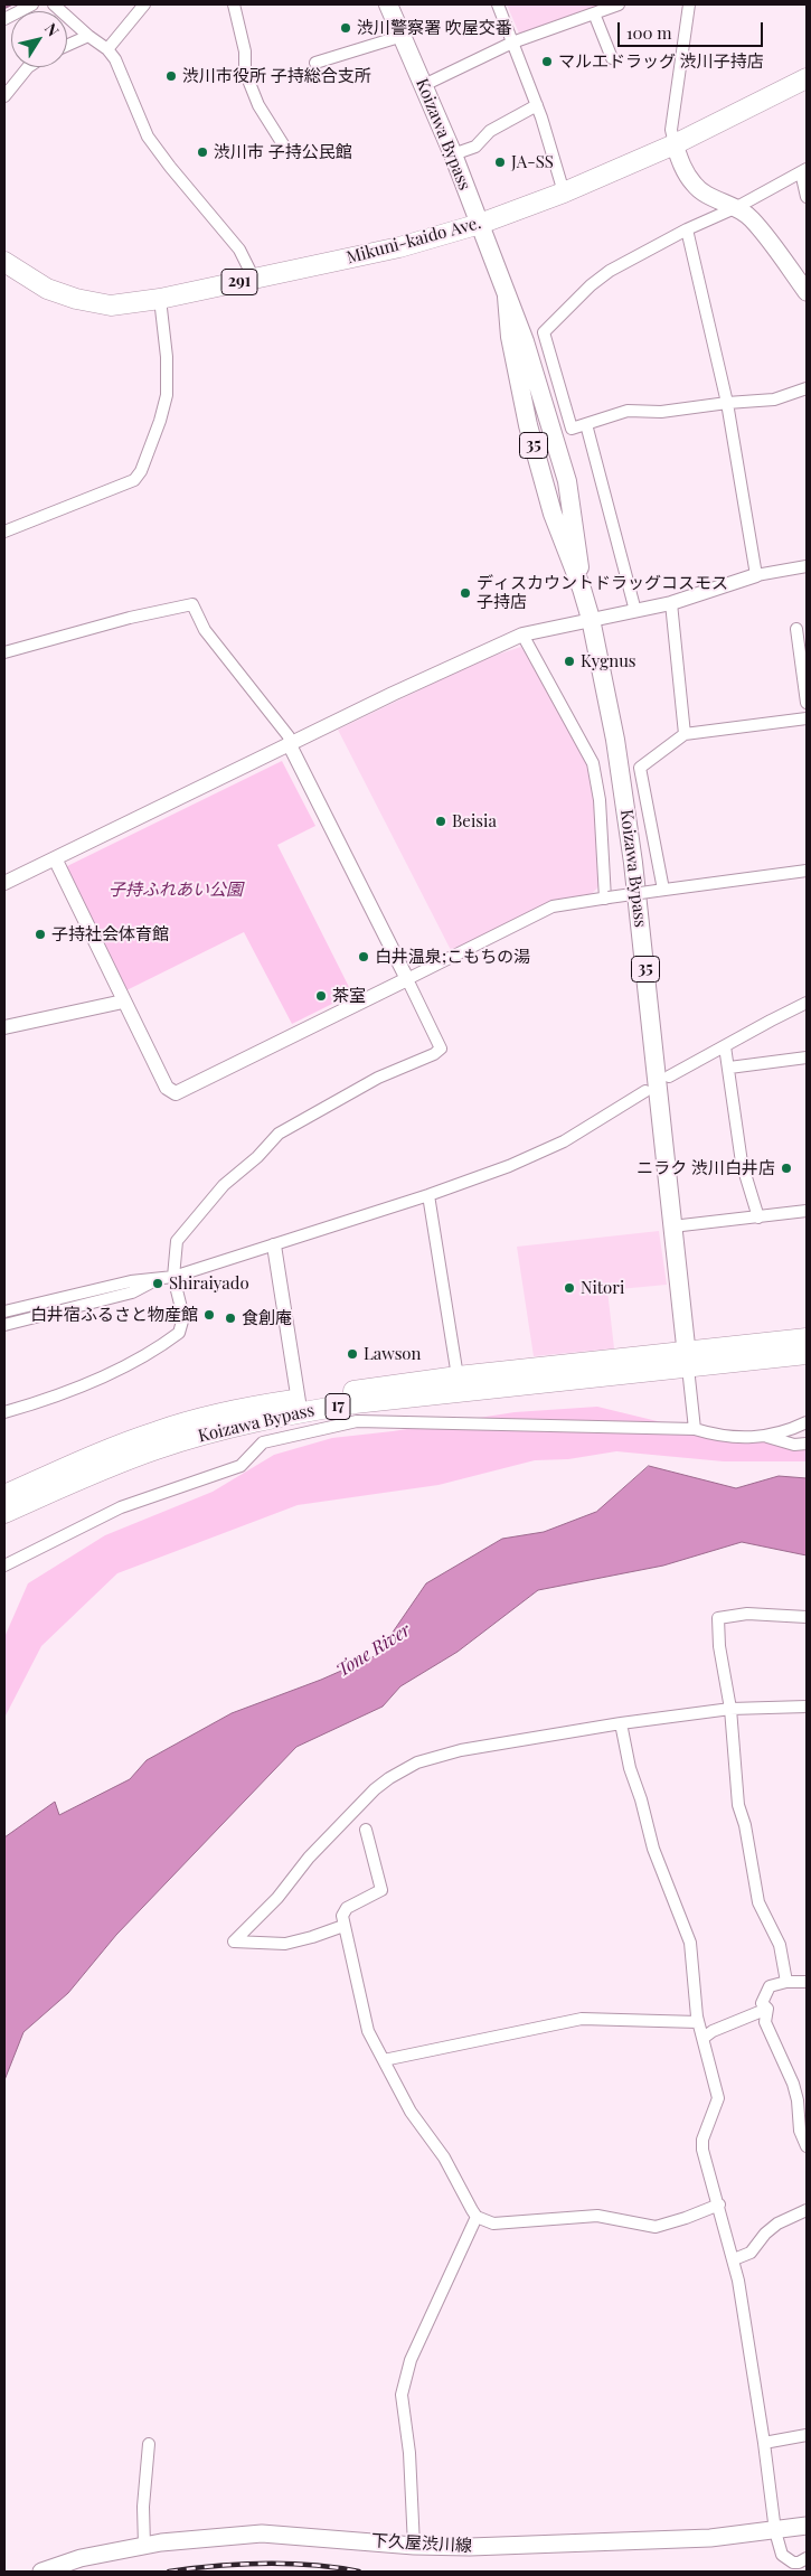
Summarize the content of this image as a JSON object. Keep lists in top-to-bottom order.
{
  "streets": {
    "highway": [
      "Koizawa Bypass",
      "Mikuni-kaido Ave.",
      "291",
      "17"
    ],
    "main road": ["35", "下久屋渋川線"]
  },
  "crossings": [
    ["Koizawa Bypass", "Mikuni-kaido Ave."]
  ],
  "water": ["Tone River"],
  "parks": ["子持ふれあい公園"],
  "places": [
    "渋川警察署 吹屋交番",
    "マルエドラッグ 渋川子持店",
    "渋川市役所 子持総合支所",
    "渋川市 子持公民館",
    "JA-SS",
    "ディスカウントドラッグコスモス 子持店",
    "Kygnus",
    "Beisia",
    "子持社会体育館",
    "白井温泉;こもちの湯",
    "茶室",
    "ニラク 渋川白井店",
    "Shiraiyado",
    "Nitori",
    "白井宿ふるさと物産館",
    "食創庵",
    "Lawson"
  ],
  "scale_bar": "100 m",
  "north": "top right"
}
